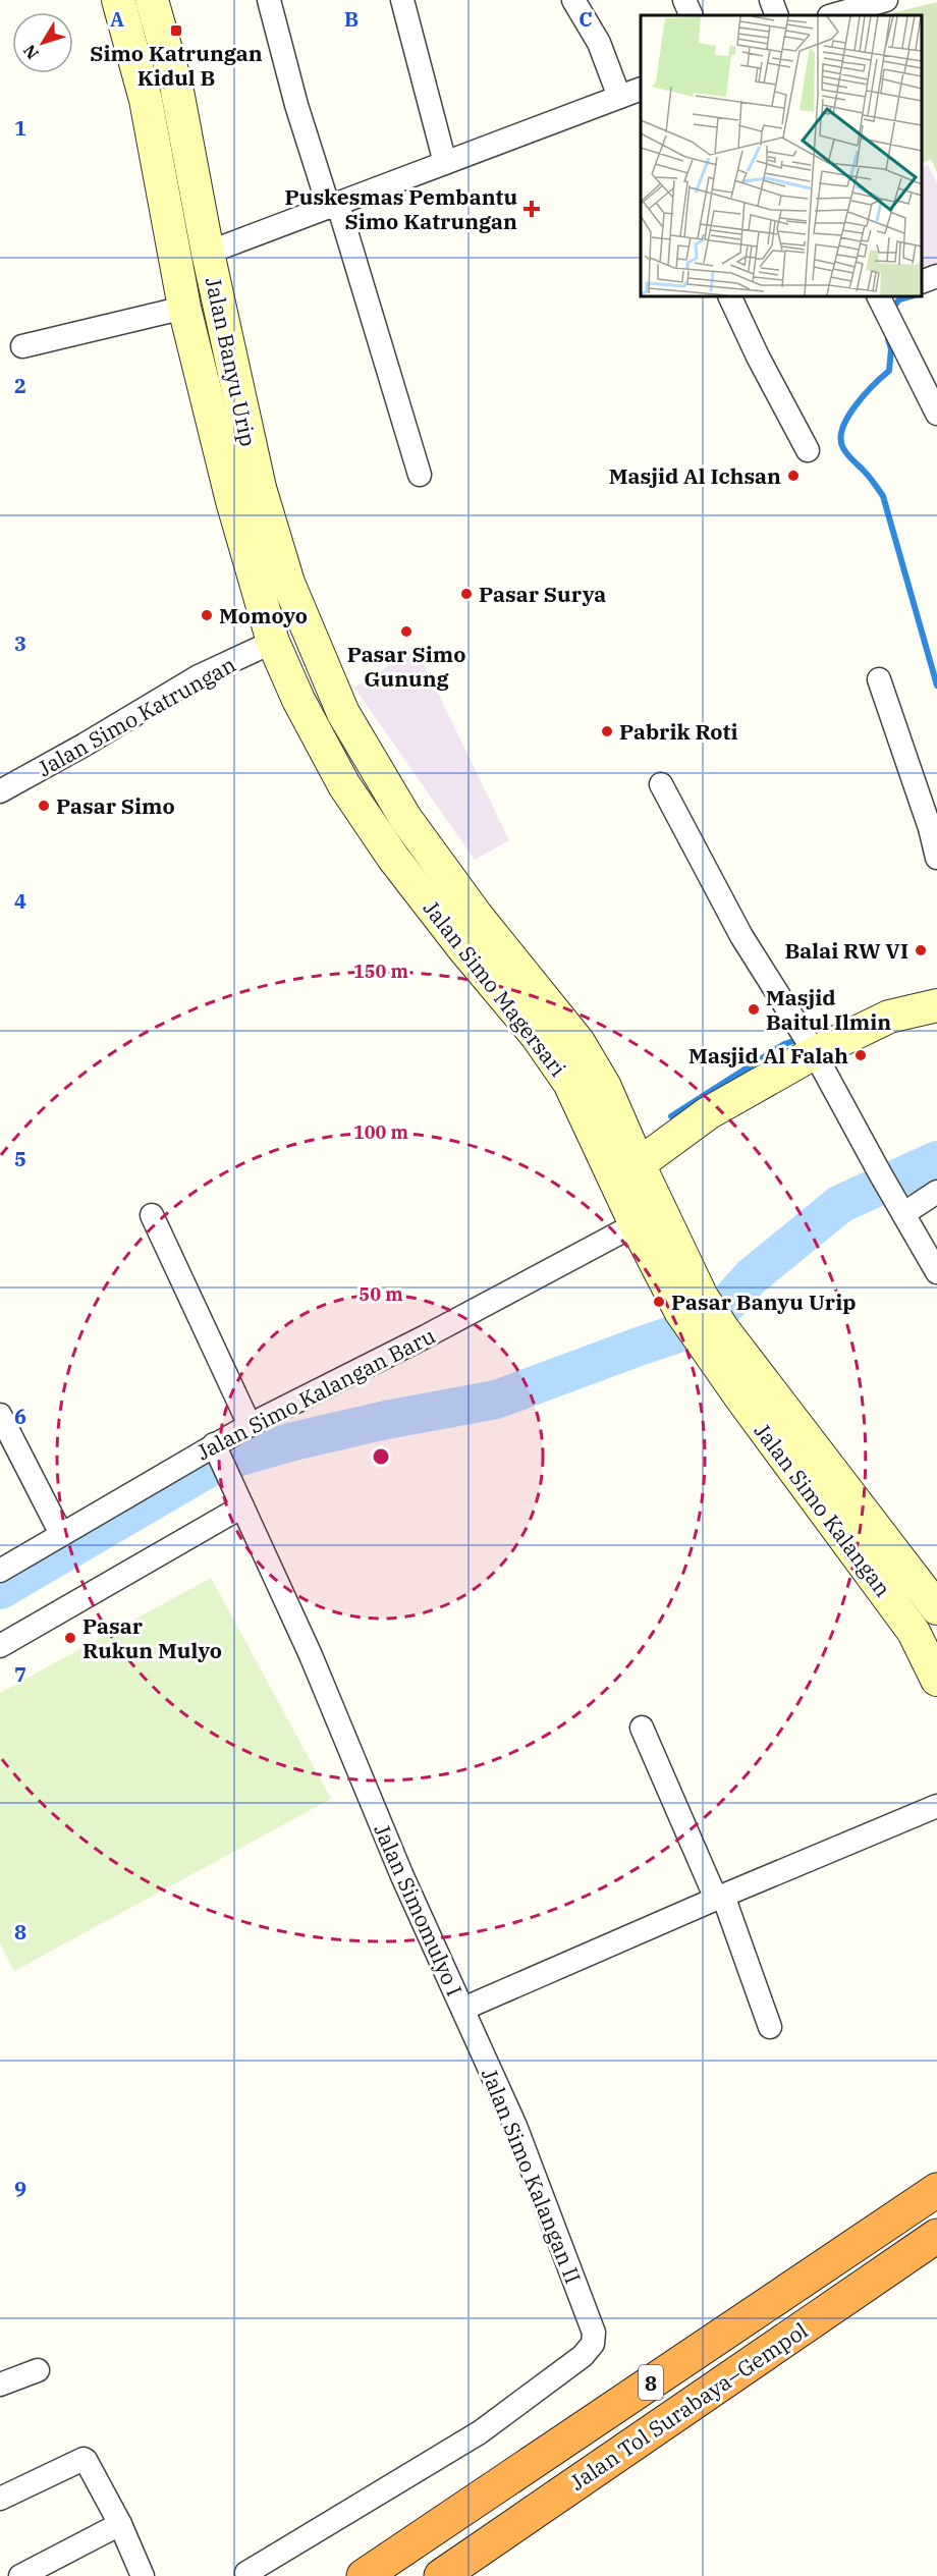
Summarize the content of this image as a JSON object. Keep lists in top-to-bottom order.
{
  "streets": {
    "highway": ["8", "Jalan Tol Surabaya–Gempol"],
    "main road": ["Jalan Banyu Urip", "Jalan Simo Magersari", "Jalan Simo Kalangan"],
    "street": [
      "Jalan Simo Katrungan",
      "Jalan Simo Kalangan Baru",
      "Jalan Simomulyo I",
      "Jalan Simo Kalangan II"
    ]
  },
  "crossings": [
    ["Jalan Banyu Urip", "Jalan Simo Katrungan"],
    ["Jalan Banyu Urip", "Jalan Simo Magersari"],
    ["Jalan Simo Katrungan", "Jalan Simo Magersari"],
    ["Jalan Simo Magersari", "Jalan Simo Kalangan Baru"],
    ["Jalan Simo Magersari", "Jalan Simo Kalangan"],
    ["Jalan Simo Kalangan Baru", "Jalan Simomulyo I"],
    ["Jalan Simomulyo I", "Jalan Simo Kalangan II"]
  ],
  "places": {
    "transit": ["Simo Katrungan Kidul B"],
    "health": ["Puskesmas Pembantu Simo Katrungan"],
    "other": [
      "Masjid Al Ichsan",
      "Pasar Surya",
      "Momoyo",
      "Pasar Simo Gunung",
      "Pabrik Roti",
      "Pasar Simo",
      "Balai RW VI",
      "Masjid Baitul Ilmin",
      "Masjid Al Falah",
      "Pasar Banyu Urip",
      "Pasar Rukun Mulyo"
    ]
  },
  "north": "bottom left",
  "grid": {
    "columns": ["A", "B", "C"],
    "rows": [
      "1",
      "2",
      "3",
      "4",
      "5",
      "6",
      "7",
      "8",
      "9"
    ]
  },
  "rings": ["150 m", "100 m", "50 m"]
}
